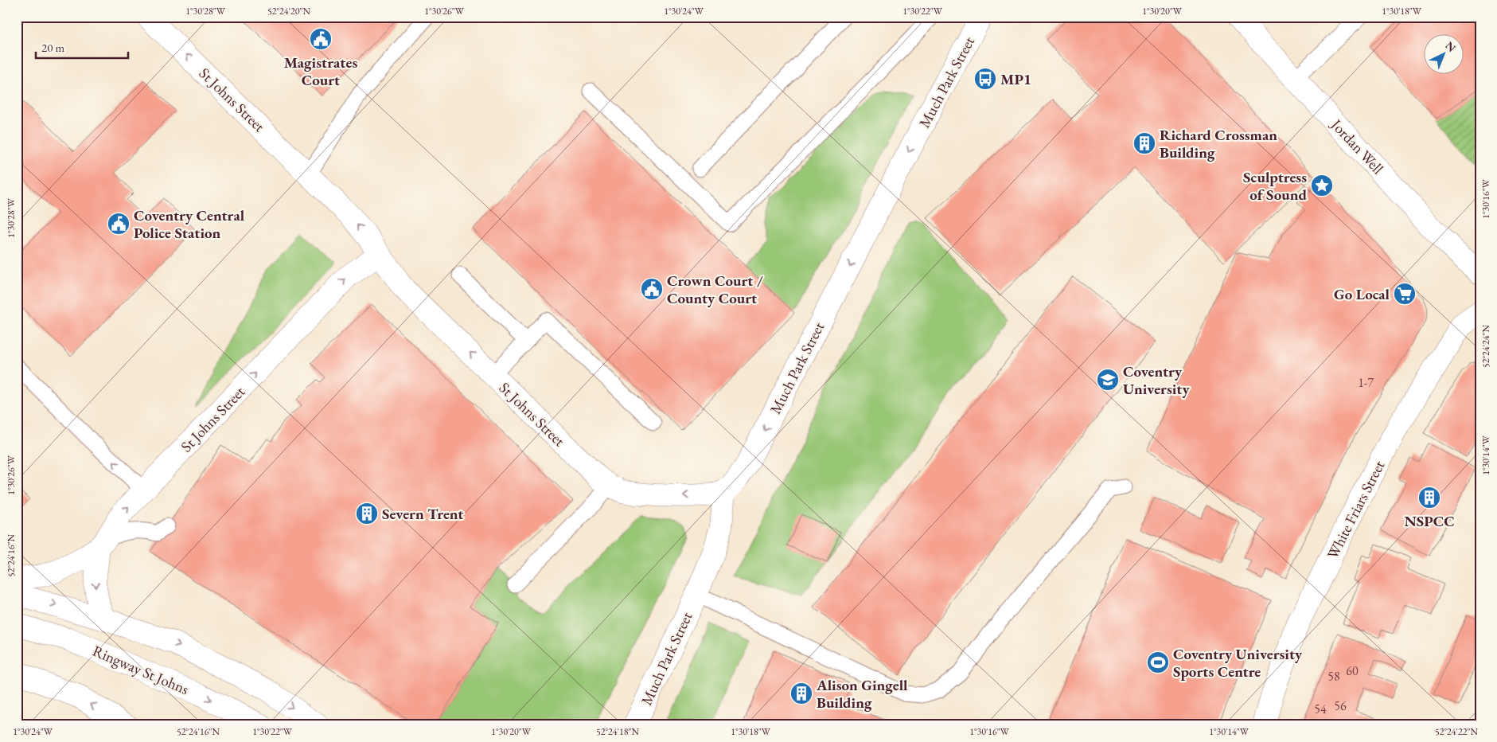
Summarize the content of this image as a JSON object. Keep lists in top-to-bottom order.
{
  "streets": {
    "main road": [
      "Much Park Street",
      "St Johns Street",
      "Jordan Well",
      "White Friars Street",
      "Ringway St Johns"
    ]
  },
  "crossings": [
    ["Much Park Street", "St Johns Street"]
  ],
  "one_way": ["Much Park Street"],
  "places": {
    "public building": ["Magistrates Court", "Coventry Central Police Station", "Crown Court / County Court"],
    "bus stop": ["MP1"],
    "building": [
      "Richard Crossman Building",
      "NSPCC",
      "Severn Trent",
      "Alison Gingell Building"
    ],
    "place": ["Sculptress of Sound"],
    "supermarket": ["Go Local"],
    "school or university": ["Coventry University"],
    "sports": ["Coventry University Sports Centre"]
  },
  "house_numbers": [
    "1-7",
    "60",
    "58",
    "56",
    "54"
  ],
  "scale_bar": "20 m",
  "north": "top right",
  "coordinates": [
    "1°30'28\"W",
    "52°24'20\"N",
    "1°30'26\"W",
    "1°30'24\"W",
    "1°30'22\"W",
    "1°30'20\"W",
    "1°30'18\"W",
    "1°30'16\"W",
    "52°24'24\"N",
    "1°30'14\"W",
    "52°24'16\"N",
    "52°24'18\"N",
    "52°24'22\"N"
  ]
}
